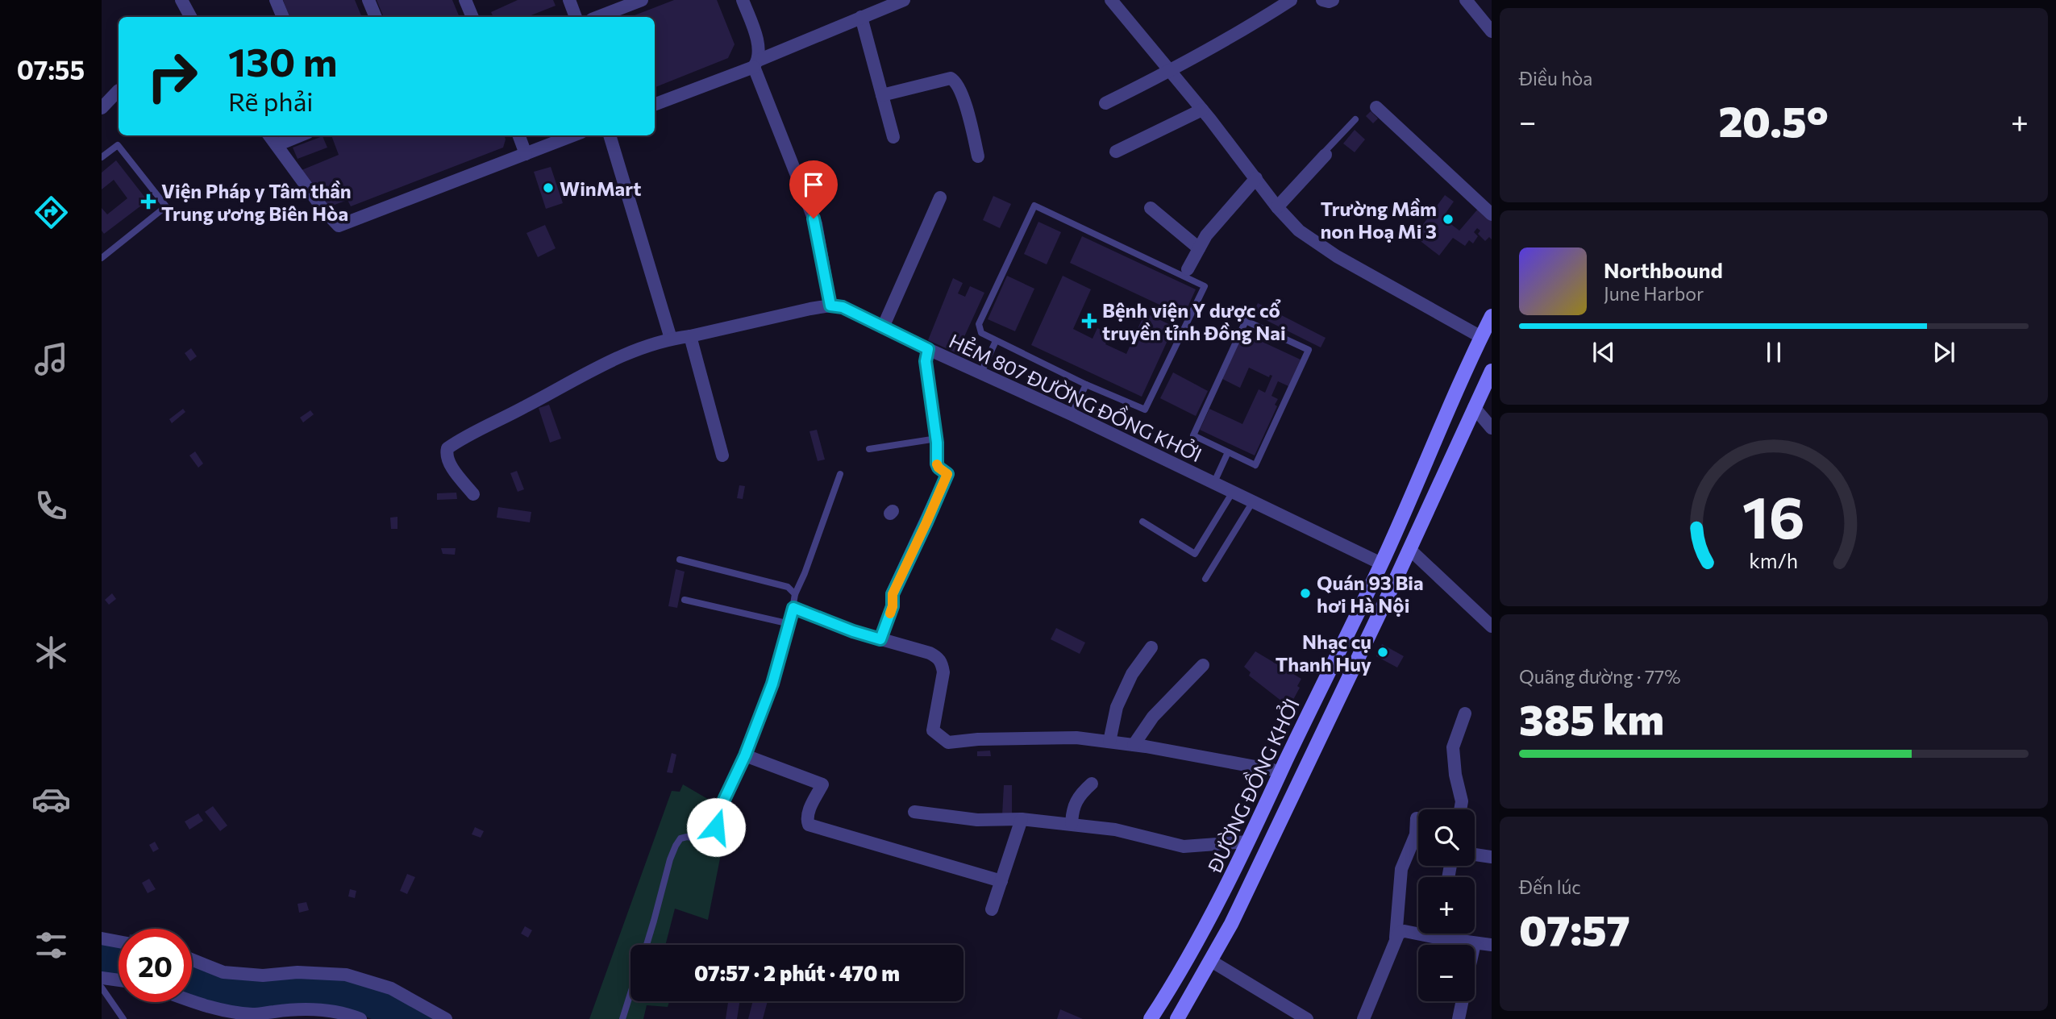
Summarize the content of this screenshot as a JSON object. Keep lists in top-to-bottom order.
{
  "streets": {
    "main road": ["ĐƯỜNG ĐỒNG KHỞI"],
    "street": ["HẺM 807 ĐƯỜNG ĐỒNG KHỞI"]
  },
  "crossings": [
    ["HẺM 807 ĐƯỜNG ĐỒNG KHỞI", "ĐƯỜNG ĐỒNG KHỞI"]
  ],
  "places": {
    "other": [
      "WinMart",
      "Trường Mầm non Hoạ Mi 3",
      "Quán 93 Bia hơi Hà Nội",
      "Nhạc cụ Thanh Huy"
    ],
    "health": ["Viện Pháp y Tâm thần Trung ương Biên Hòa", "Bệnh viện Y dược cổ truyền tỉnh Đồng Nai"]
  },
  "page": {
    "tabs": "07:55",
    "tile": [
      "Điều hòa",
      ["Quãng đường · 77%", "385 km"],
      ["Đến lúc", "07:57"]
    ],
    "turn": ["130 m", "Rẽ phải"],
    "heat": ["−", "20.5°", "+"],
    "song": ["Northbound", "June Harbor"],
    "map_buttons": ["+", "−"],
    "limit": "20",
    "trip": "07:57 · 2 phút · 470 m",
    "gauge": ["16", "km/h"]
  }
}
